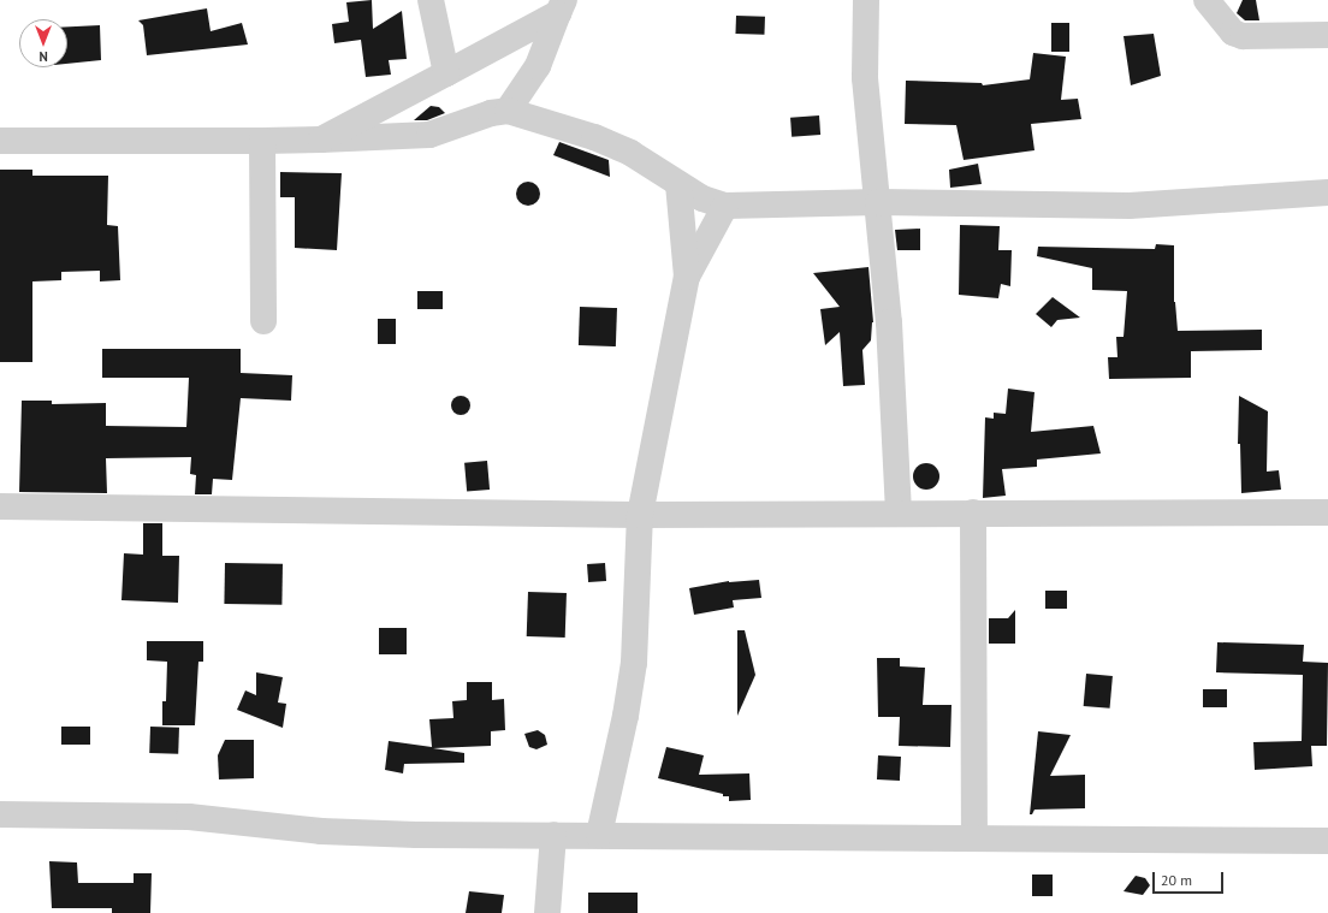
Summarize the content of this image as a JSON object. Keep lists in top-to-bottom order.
{
  "scale_bar": "20 m",
  "north": "bottom"
}
